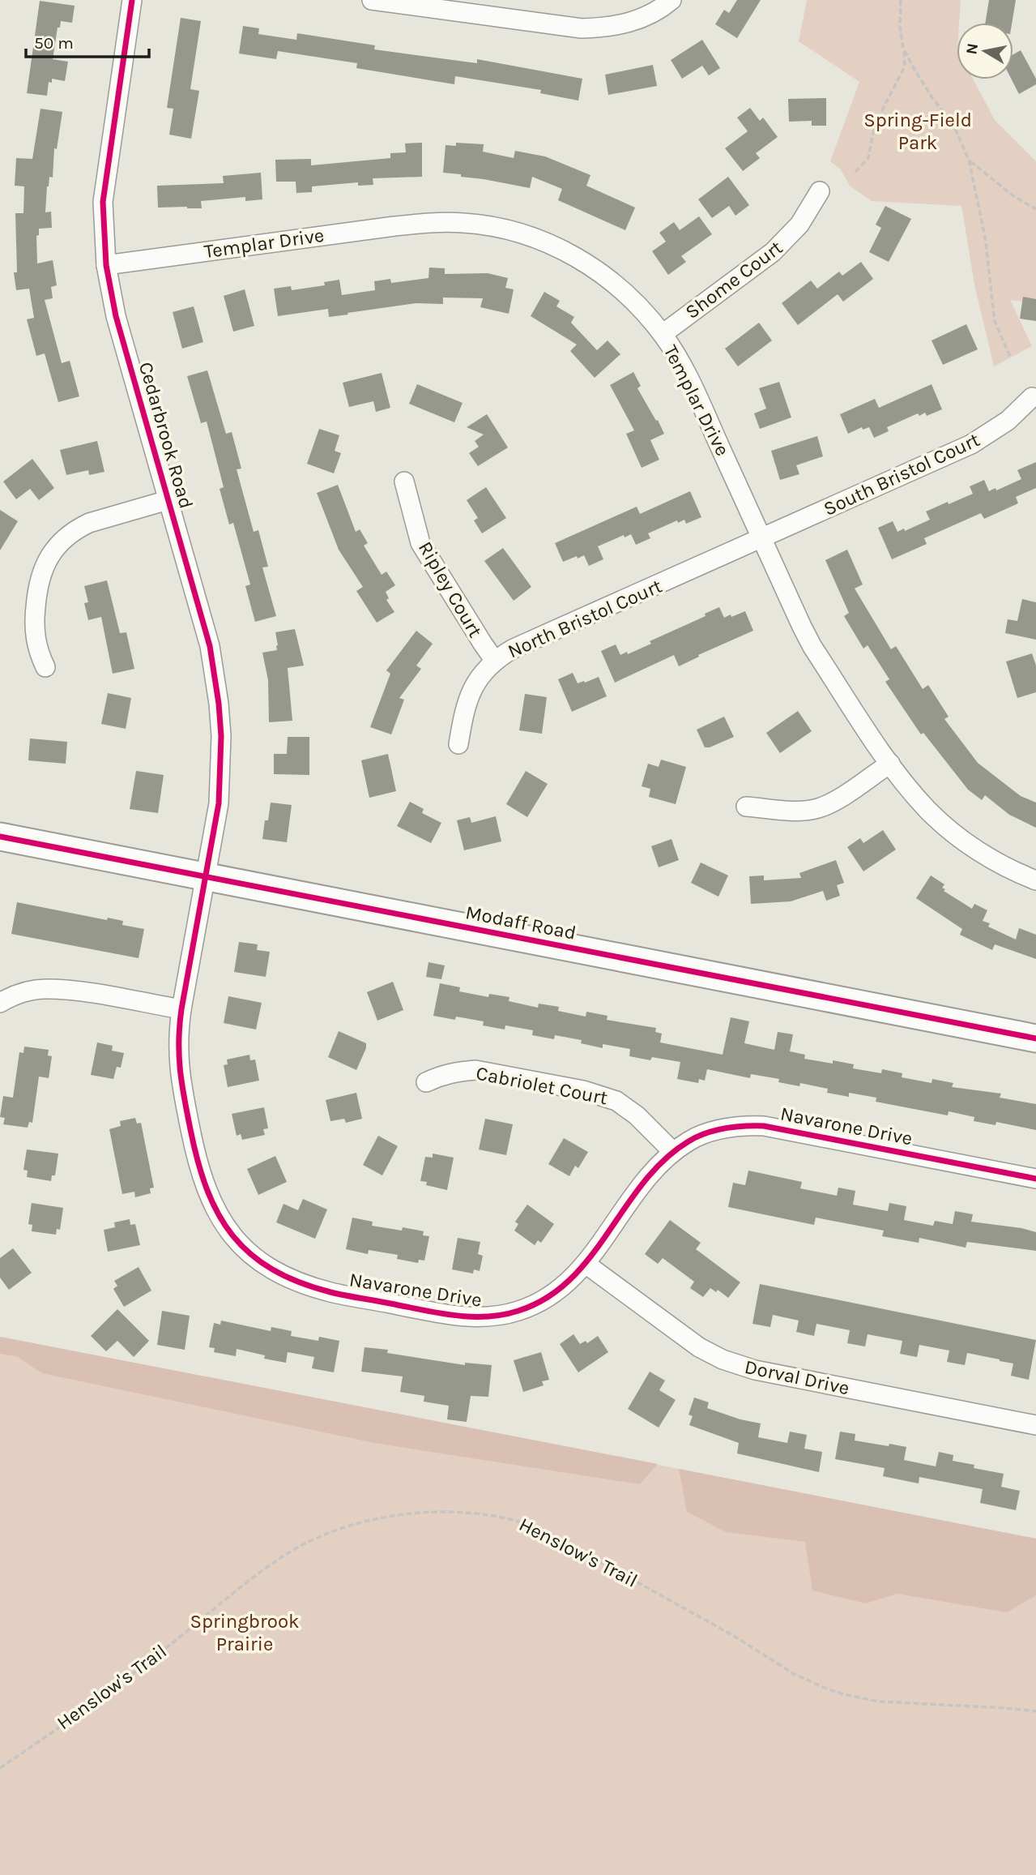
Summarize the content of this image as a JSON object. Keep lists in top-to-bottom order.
{
  "streets": {
    "street": [
      "Templar Drive",
      "Shome Court",
      "Cedarbrook Road",
      "South Bristol Court",
      "Ripley Court",
      "North Bristol Court",
      "Modaff Road",
      "Cabriolet Court",
      "Navarone Drive",
      "Dorval Drive"
    ],
    "path": ["Henslow's Trail"]
  },
  "crossings": [
    ["Templar Drive", "Shome Court"],
    ["Templar Drive", "Cedarbrook Road"],
    ["Templar Drive", "South Bristol Court"],
    ["Templar Drive", "North Bristol Court"],
    ["Cedarbrook Road", "Modaff Road"],
    ["Cedarbrook Road", "Navarone Drive"],
    ["South Bristol Court", "North Bristol Court"],
    ["Ripley Court", "North Bristol Court"],
    ["Modaff Road", "Navarone Drive"],
    ["Cabriolet Court", "Navarone Drive"],
    ["Navarone Drive", "Dorval Drive"]
  ],
  "parks": ["Spring-Field Park", "Springbrook Prairie"],
  "scale_bar": "50 m",
  "north": "left"
}
